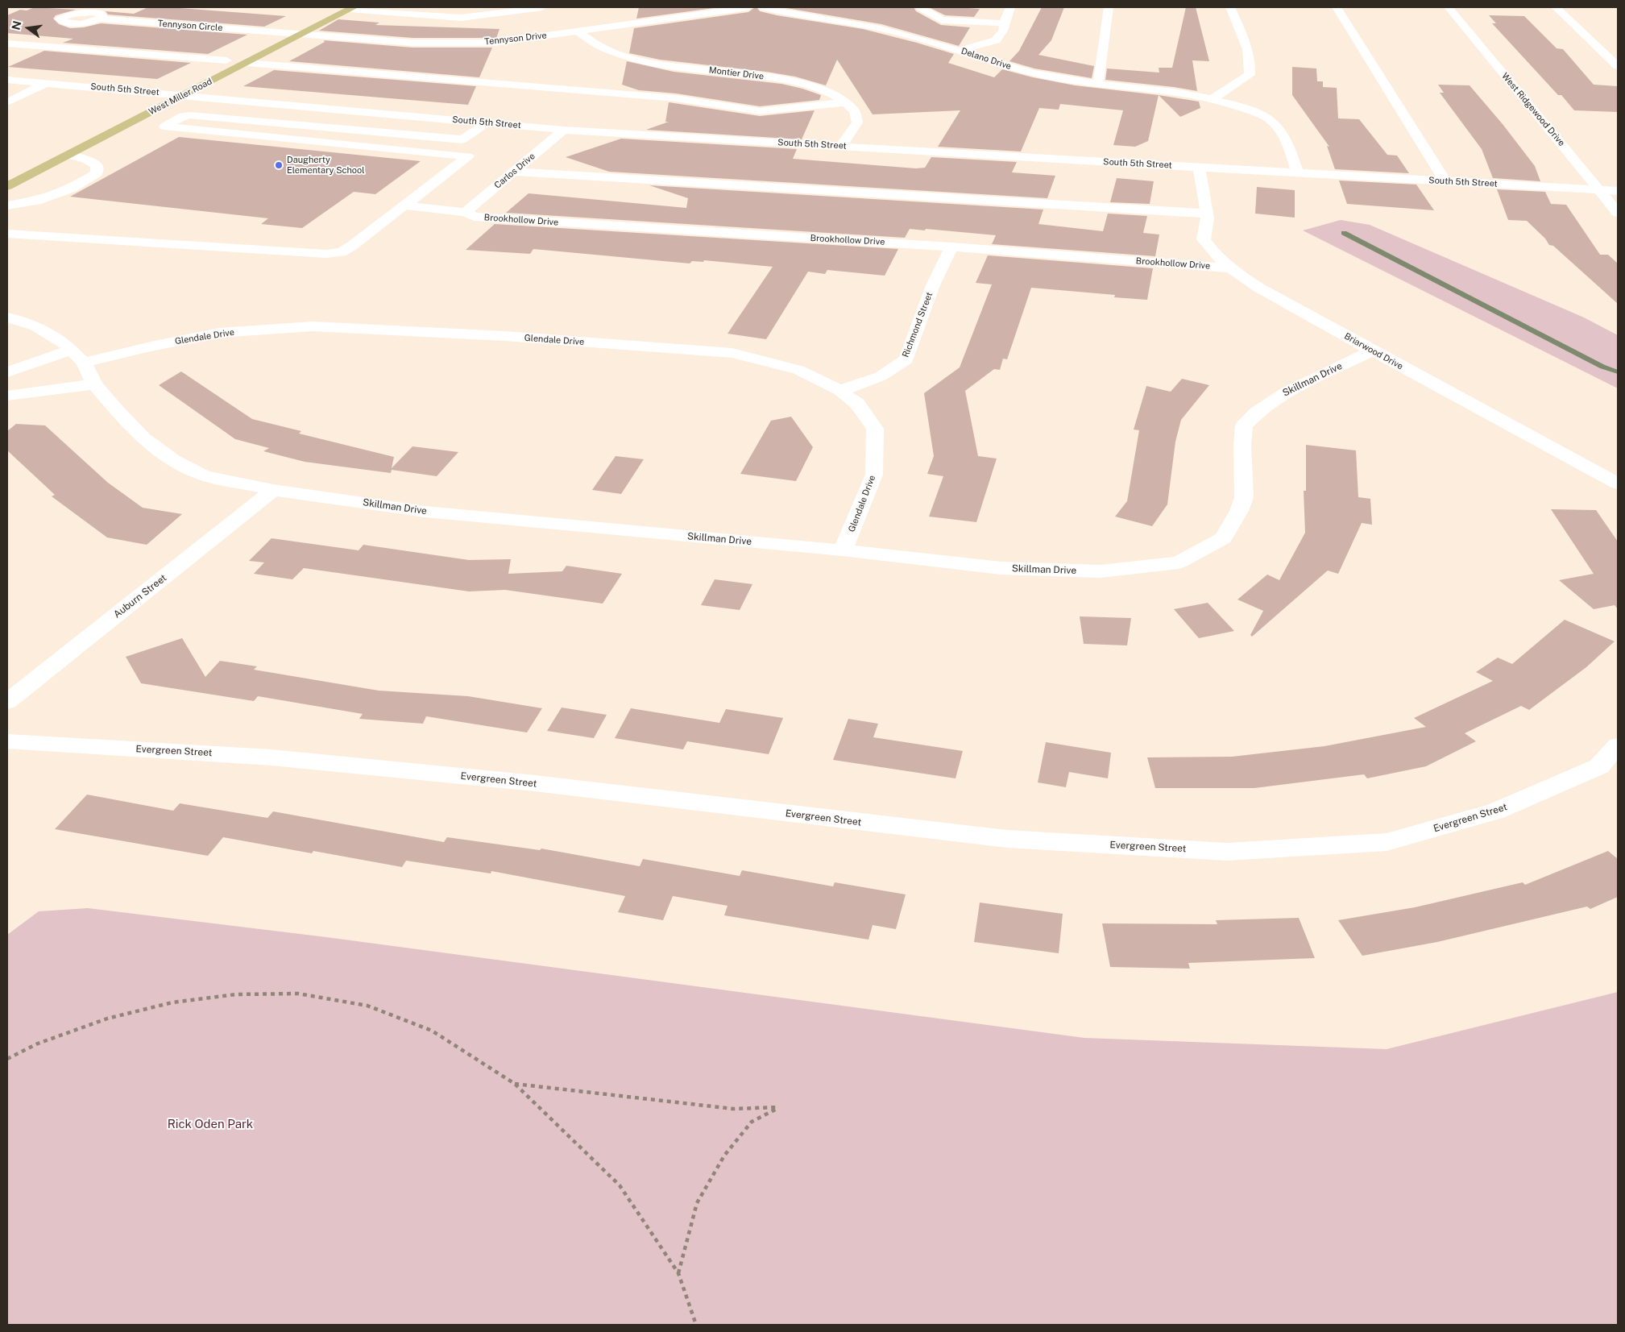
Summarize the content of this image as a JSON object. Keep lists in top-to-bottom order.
{
  "streets": {
    "main road": ["West Miller Road"],
    "street": [
      "Tennyson Circle",
      "Tennyson Drive",
      "Delano Drive",
      "Montier Drive",
      "South 5th Street",
      "West Ridgewood Drive",
      "Carlos Drive",
      "Brookhollow Drive",
      "Richmond Street",
      "Glendale Drive",
      "Briarwood Drive",
      "Skillman Drive",
      "Auburn Street",
      "Evergreen Street"
    ]
  },
  "crossings": [
    ["Tennyson Circle", "Tennyson Drive"],
    ["Tennyson Drive", "Montier Drive"],
    ["Tennyson Drive", "West Miller Road"],
    ["Delano Drive", "South 5th Street"],
    ["Montier Drive", "South 5th Street"],
    ["South 5th Street", "West Miller Road"],
    ["South 5th Street", "West Ridgewood Drive"],
    ["South 5th Street", "Carlos Drive"],
    ["South 5th Street", "Briarwood Drive"],
    ["Carlos Drive", "Brookhollow Drive"],
    ["Brookhollow Drive", "Richmond Street"],
    ["Brookhollow Drive", "Briarwood Drive"],
    ["Richmond Street", "Glendale Drive"],
    ["Glendale Drive", "Skillman Drive"],
    ["Briarwood Drive", "Skillman Drive"],
    ["Skillman Drive", "Auburn Street"]
  ],
  "parks": ["Rick Oden Park"],
  "places": ["Daugherty Elementary School"],
  "north": "left"
}
